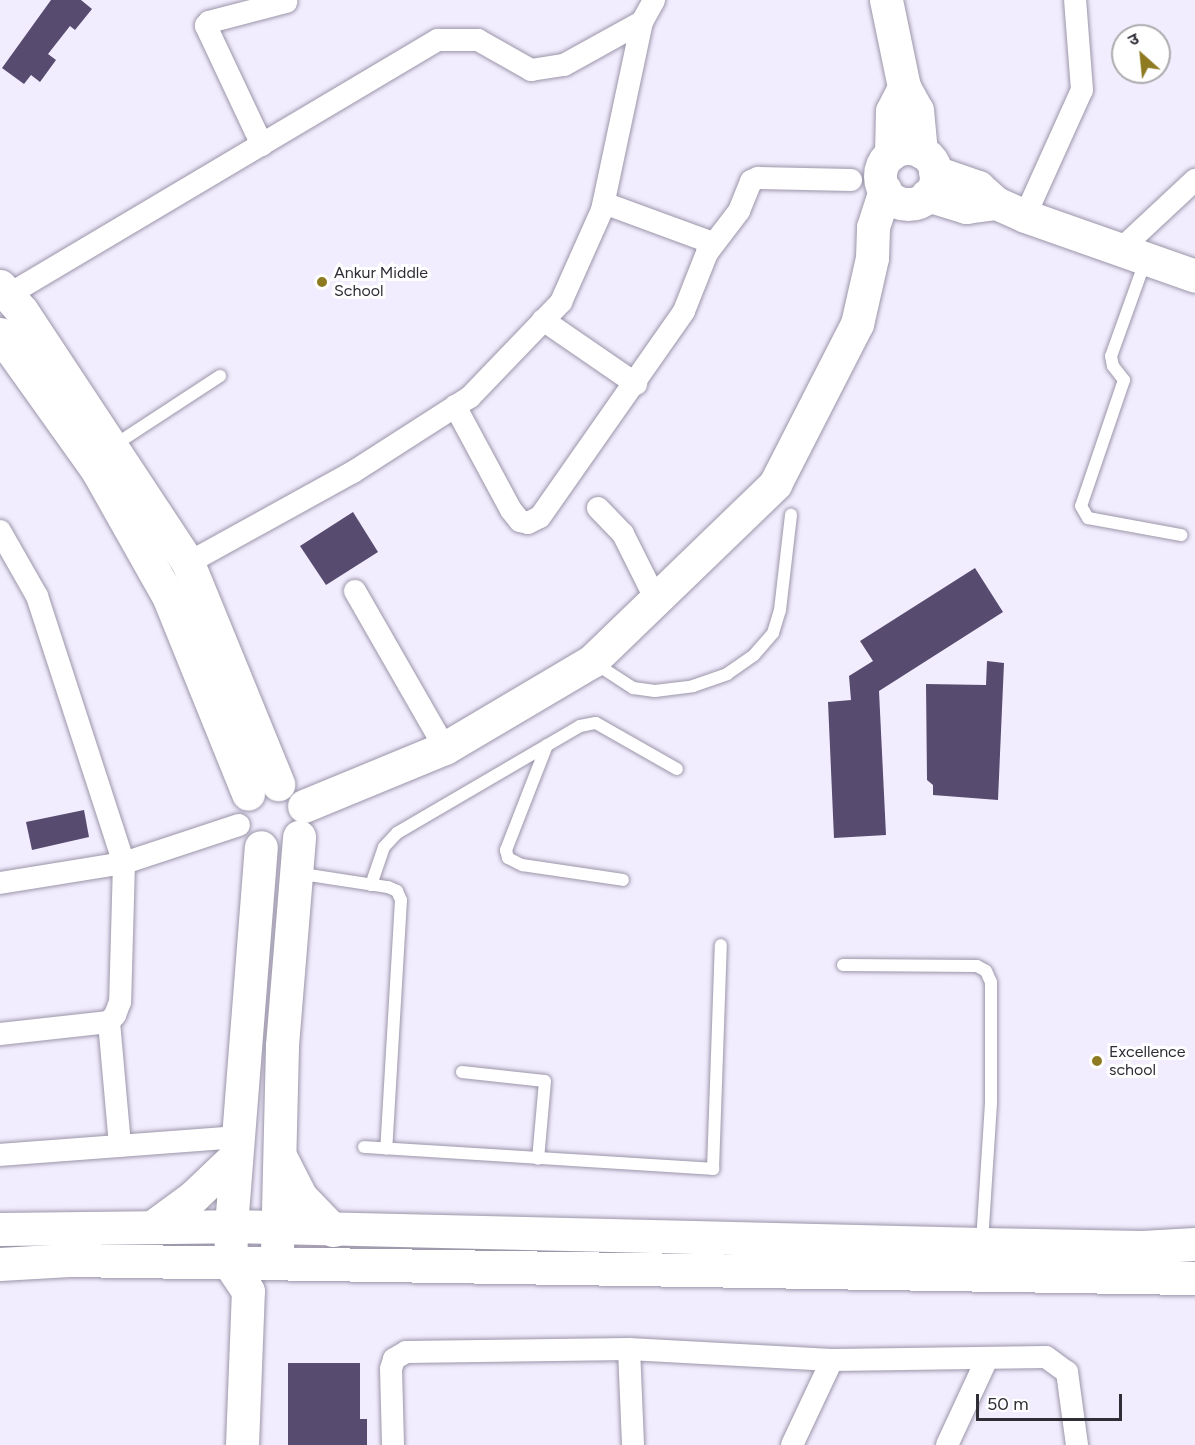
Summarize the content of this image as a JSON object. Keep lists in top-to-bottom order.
{
  "places": ["Ankur Middle School", "Excellence school"],
  "scale_bar": "50 m",
  "north": "top left"
}
